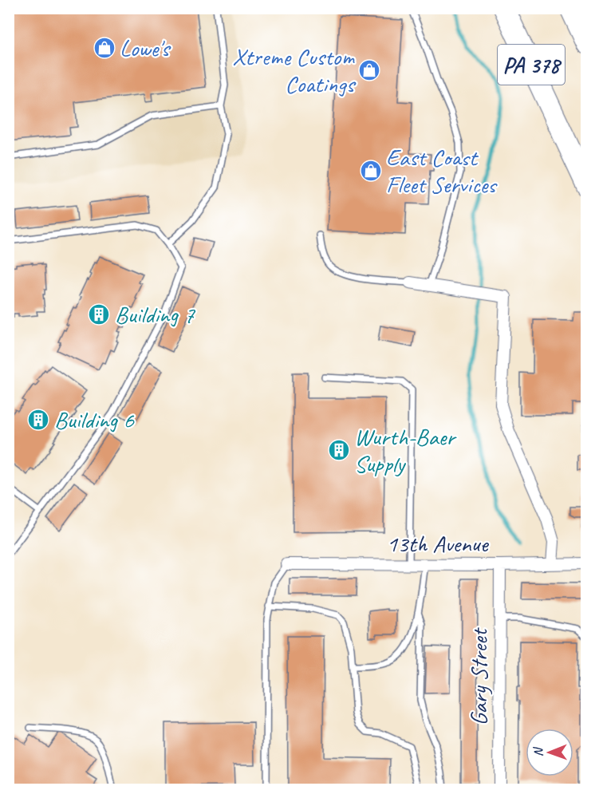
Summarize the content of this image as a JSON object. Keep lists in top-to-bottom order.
{
  "streets": {
    "highway": ["PA 378"],
    "street": ["13th Avenue", "Gary Street"]
  },
  "crossings": [
    ["13th Avenue", "Gary Street"]
  ],
  "places": {
    "shop": ["Lowe's", "Xtreme Custom Coatings", "East Coast Fleet Services"],
    "building": ["Building 7", "Building 6", "Wurth-Baer Supply"]
  },
  "north": "left"
}
